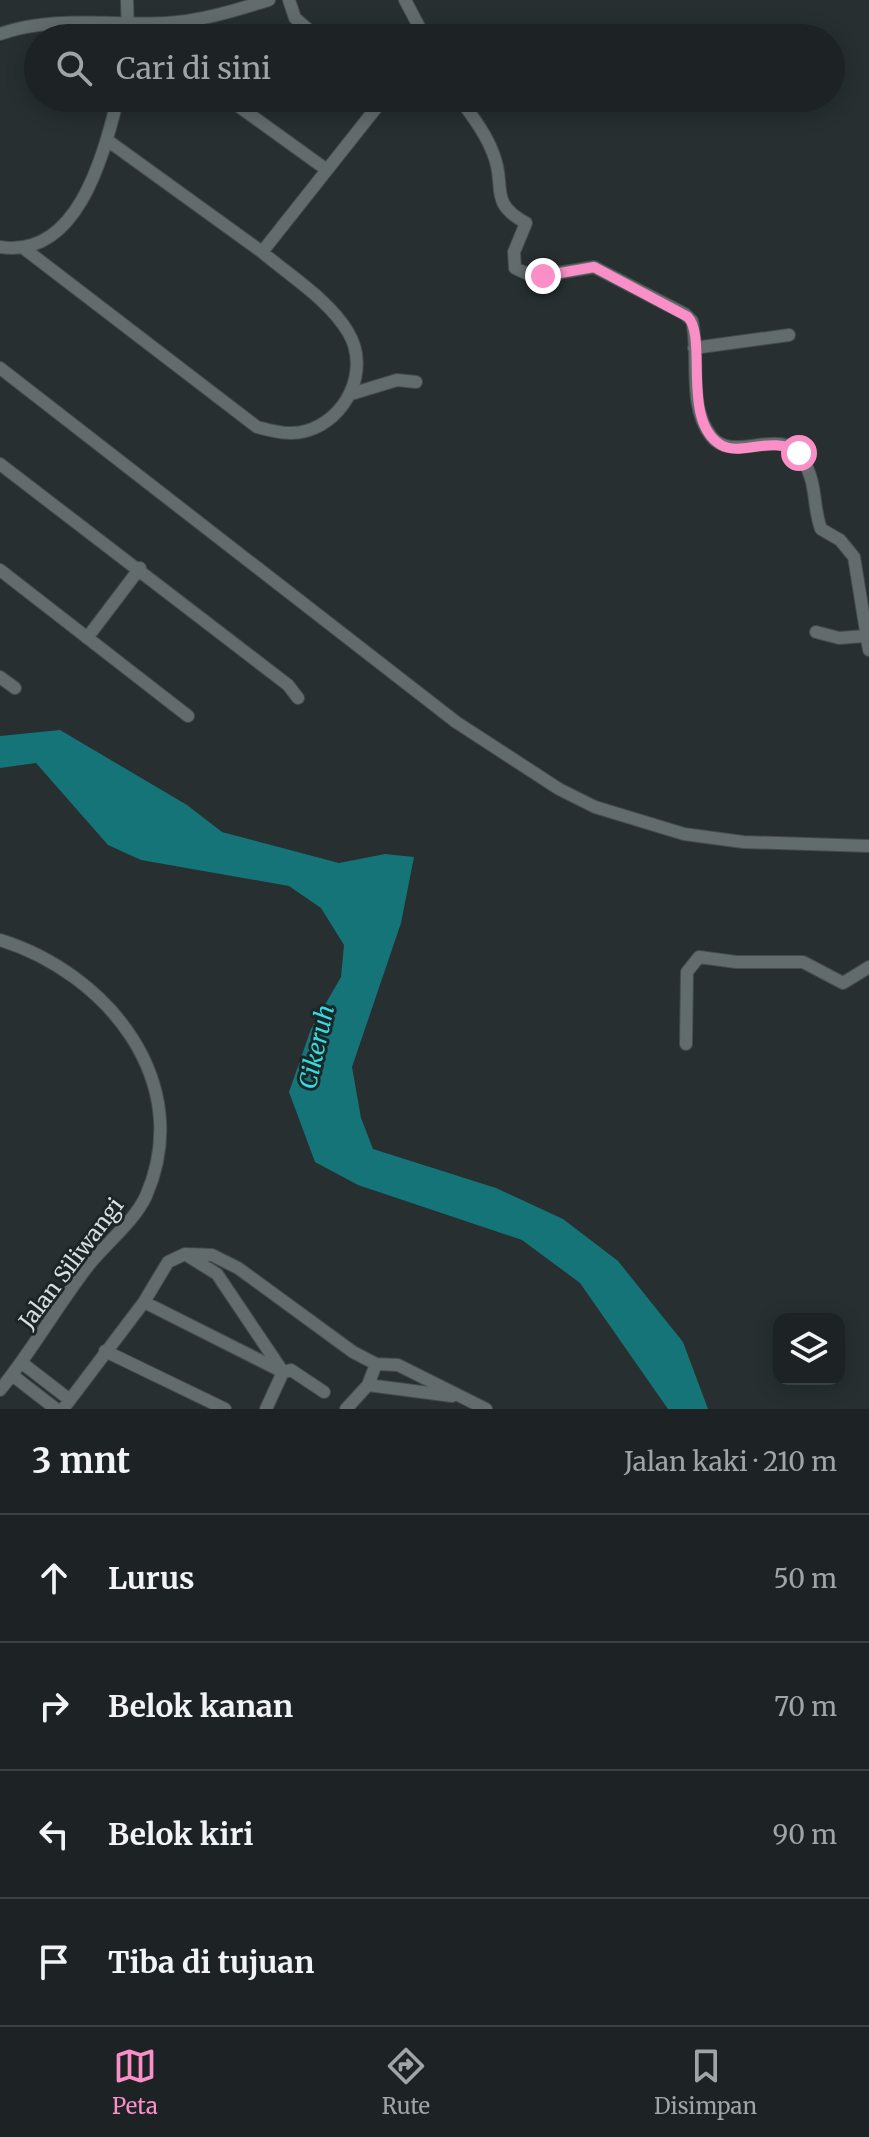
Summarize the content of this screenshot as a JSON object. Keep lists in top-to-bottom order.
{
  "streets": {
    "street": ["Jalan Siliwangi"]
  },
  "water": ["Cikeruh"],
  "page": {
    "search": "Cari di sini",
    "heading": ["3 mnt", "Jalan kaki · 210 m"],
    "list": [
      ["Lurus", "50 m"],
      ["Belok kanan", "70 m"],
      ["Belok kiri", "90 m"],
      "Tiba di tujuan"
    ],
    "nav": ["Peta", "Rute", "Disimpan"]
  }
}
